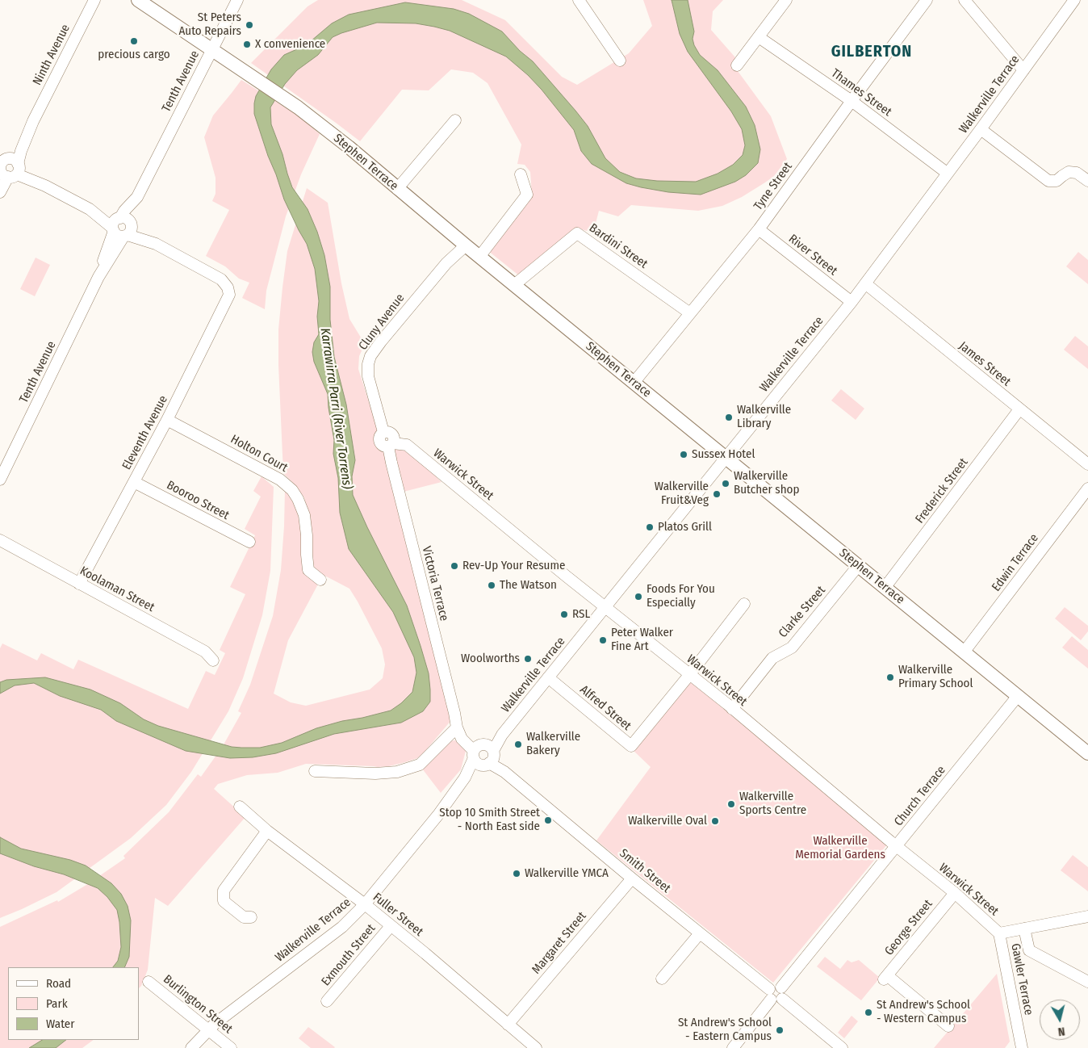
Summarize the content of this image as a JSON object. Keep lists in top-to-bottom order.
{
  "streets": {
    "main road": ["Stephen Terrace"],
    "street": [
      "Ninth Avenue",
      "Tenth Avenue",
      "Thames Street",
      "Walkerville Terrace",
      "Tyne Street",
      "Bardini Street",
      "River Street",
      "Cluny Avenue",
      "James Street",
      "Eleventh Avenue",
      "Holton Court",
      "Warwick Street",
      "Frederick Street",
      "Booroo Street",
      "Edwin Terrace",
      "Victoria Terrace",
      "Koolaman Street",
      "Clarke Street",
      "Alfred Street",
      "Church Terrace",
      "Smith Street",
      "Fuller Street",
      "George Street",
      "Margaret Street",
      "Exmouth Street",
      "Gawler Terrace",
      "Burlington Street"
    ]
  },
  "crossings": [
    ["Tenth Avenue", "Stephen Terrace"],
    ["Tenth Avenue", "Eleventh Avenue"],
    ["Thames Street", "Walkerville Terrace"],
    ["Thames Street", "Tyne Street"],
    ["Walkerville Terrace", "Stephen Terrace"],
    ["Walkerville Terrace", "River Street"],
    ["Walkerville Terrace", "James Street"],
    ["Walkerville Terrace", "Warwick Street"],
    ["Walkerville Terrace", "Victoria Terrace"],
    ["Walkerville Terrace", "Alfred Street"],
    ["Walkerville Terrace", "Smith Street"],
    ["Walkerville Terrace", "Fuller Street"],
    ["Walkerville Terrace", "Burlington Street"],
    ["Stephen Terrace", "Tyne Street"],
    ["Stephen Terrace", "Bardini Street"],
    ["Stephen Terrace", "Cluny Avenue"],
    ["Stephen Terrace", "Frederick Street"],
    ["Stephen Terrace", "Edwin Terrace"],
    ["Stephen Terrace", "Clarke Street"],
    ["Stephen Terrace", "Church Terrace"],
    ["Tyne Street", "Bardini Street"],
    ["Tyne Street", "River Street"],
    ["Cluny Avenue", "Warwick Street"],
    ["Cluny Avenue", "Victoria Terrace"],
    ["James Street", "Frederick Street"],
    ["Eleventh Avenue", "Holton Court"],
    ["Eleventh Avenue", "Booroo Street"],
    ["Eleventh Avenue", "Koolaman Street"],
    ["Warwick Street", "Victoria Terrace"],
    ["Warwick Street", "Clarke Street"],
    ["Warwick Street", "Alfred Street"],
    ["Warwick Street", "Church Terrace"],
    ["Warwick Street", "George Street"],
    ["Warwick Street", "Gawler Terrace"],
    ["Victoria Terrace", "Smith Street"],
    ["Smith Street", "Margaret Street"],
    ["Fuller Street", "Margaret Street"],
    ["Fuller Street", "Exmouth Street"]
  ],
  "districts": ["GILBERTON"],
  "water": ["Karrawirra Parri (River Torrens)"],
  "parks": ["Walkerville Memorial Gardens"],
  "places": [
    "St Peters Auto Repairs",
    "precious cargo",
    "X convenience",
    "Walkerville Library",
    "Sussex Hotel",
    "Walkerville Butcher shop",
    "Walkerville Fruit&Veg",
    "Platos Grill",
    "Rev-Up Your Resume",
    "The Watson",
    "Foods For You Especially",
    "RSL",
    "Peter Walker Fine Art",
    "Woolworths",
    "Walkerville Primary School",
    "Walkerville Bakery",
    "Walkerville Sports Centre",
    "Stop 10 Smith Street - North East side",
    "Walkerville Oval",
    "Walkerville YMCA",
    "St Andrew's School - Western Campus",
    "St Andrew's School - Eastern Campus"
  ],
  "legend": ["Road", "Park", "Water"],
  "north": "bottom"
}
